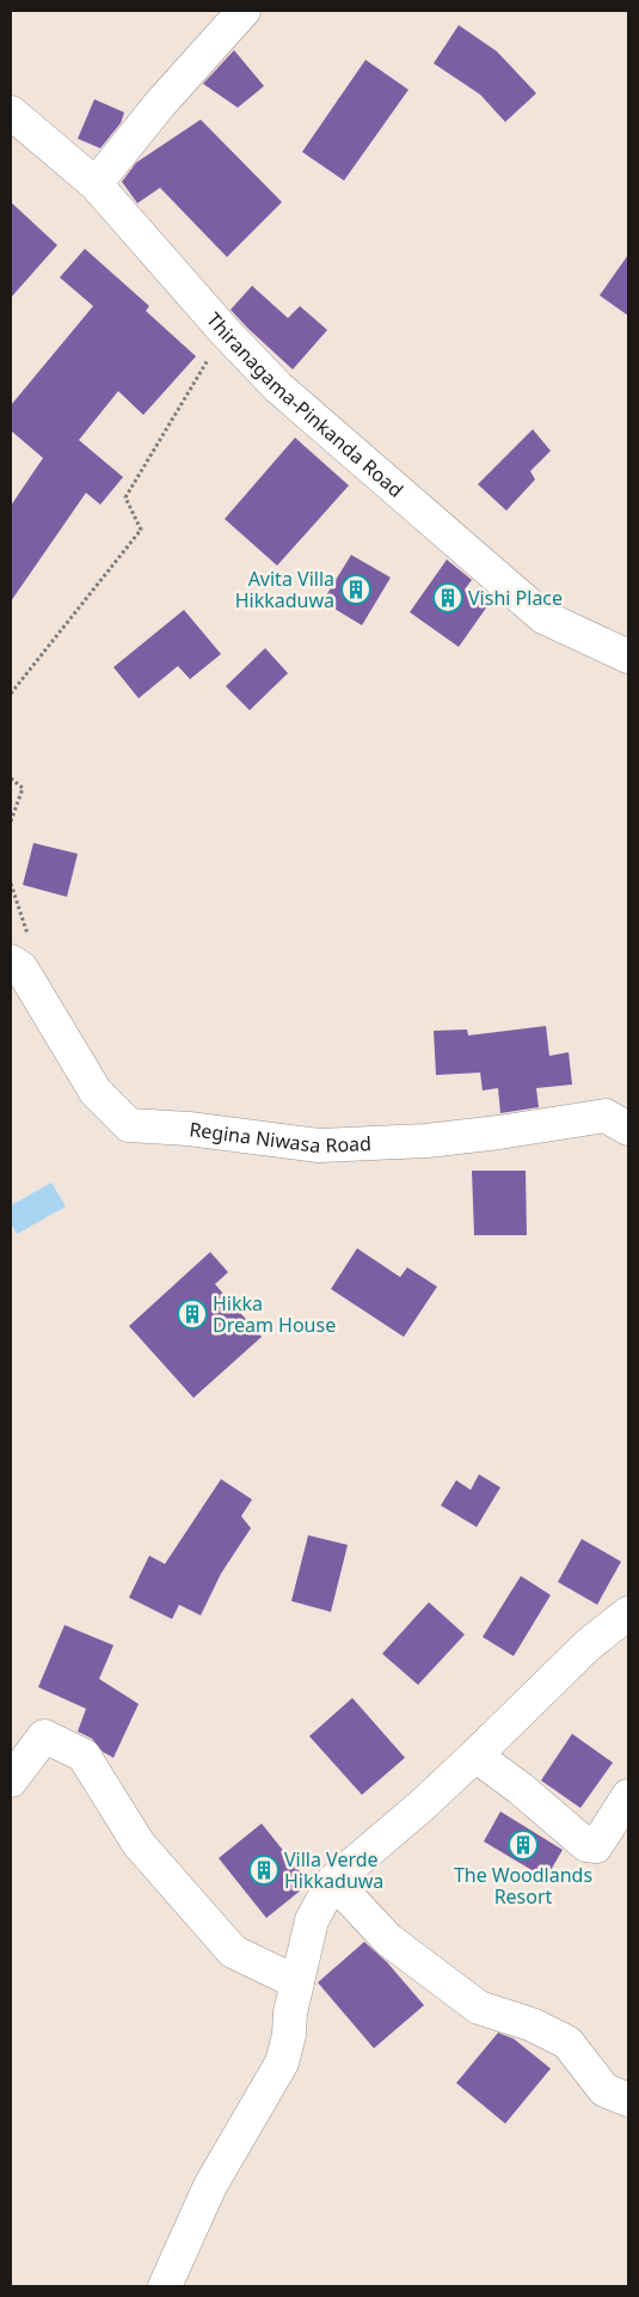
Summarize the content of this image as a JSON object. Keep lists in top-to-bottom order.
{
  "streets": {
    "street": ["Thiranagama-Pinkanda Road", "Regina Niwasa Road"]
  },
  "places": {
    "building": [
      "Avita Villa Hikkaduwa",
      "Vishi Place",
      "Hikka Dream House",
      "The Woodlands Resort",
      "Villa Verde Hikkaduwa"
    ]
  }
}
